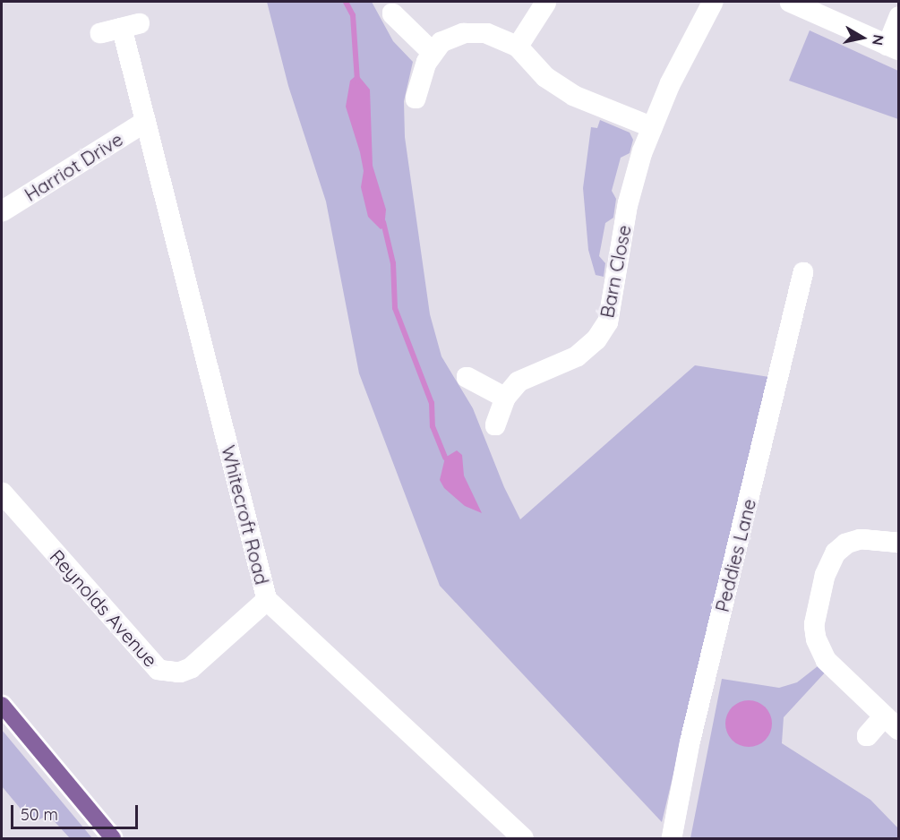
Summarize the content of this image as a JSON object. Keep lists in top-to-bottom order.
{
  "streets": {
    "street": [
      "Harriot Drive",
      "Barn Close",
      "Whitecroft Road",
      "Peddies Lane",
      "Reynolds Avenue"
    ]
  },
  "crossings": [
    ["Harriot Drive", "Whitecroft Road"],
    ["Whitecroft Road", "Reynolds Avenue"]
  ],
  "scale_bar": "50 m",
  "north": "right"
}
